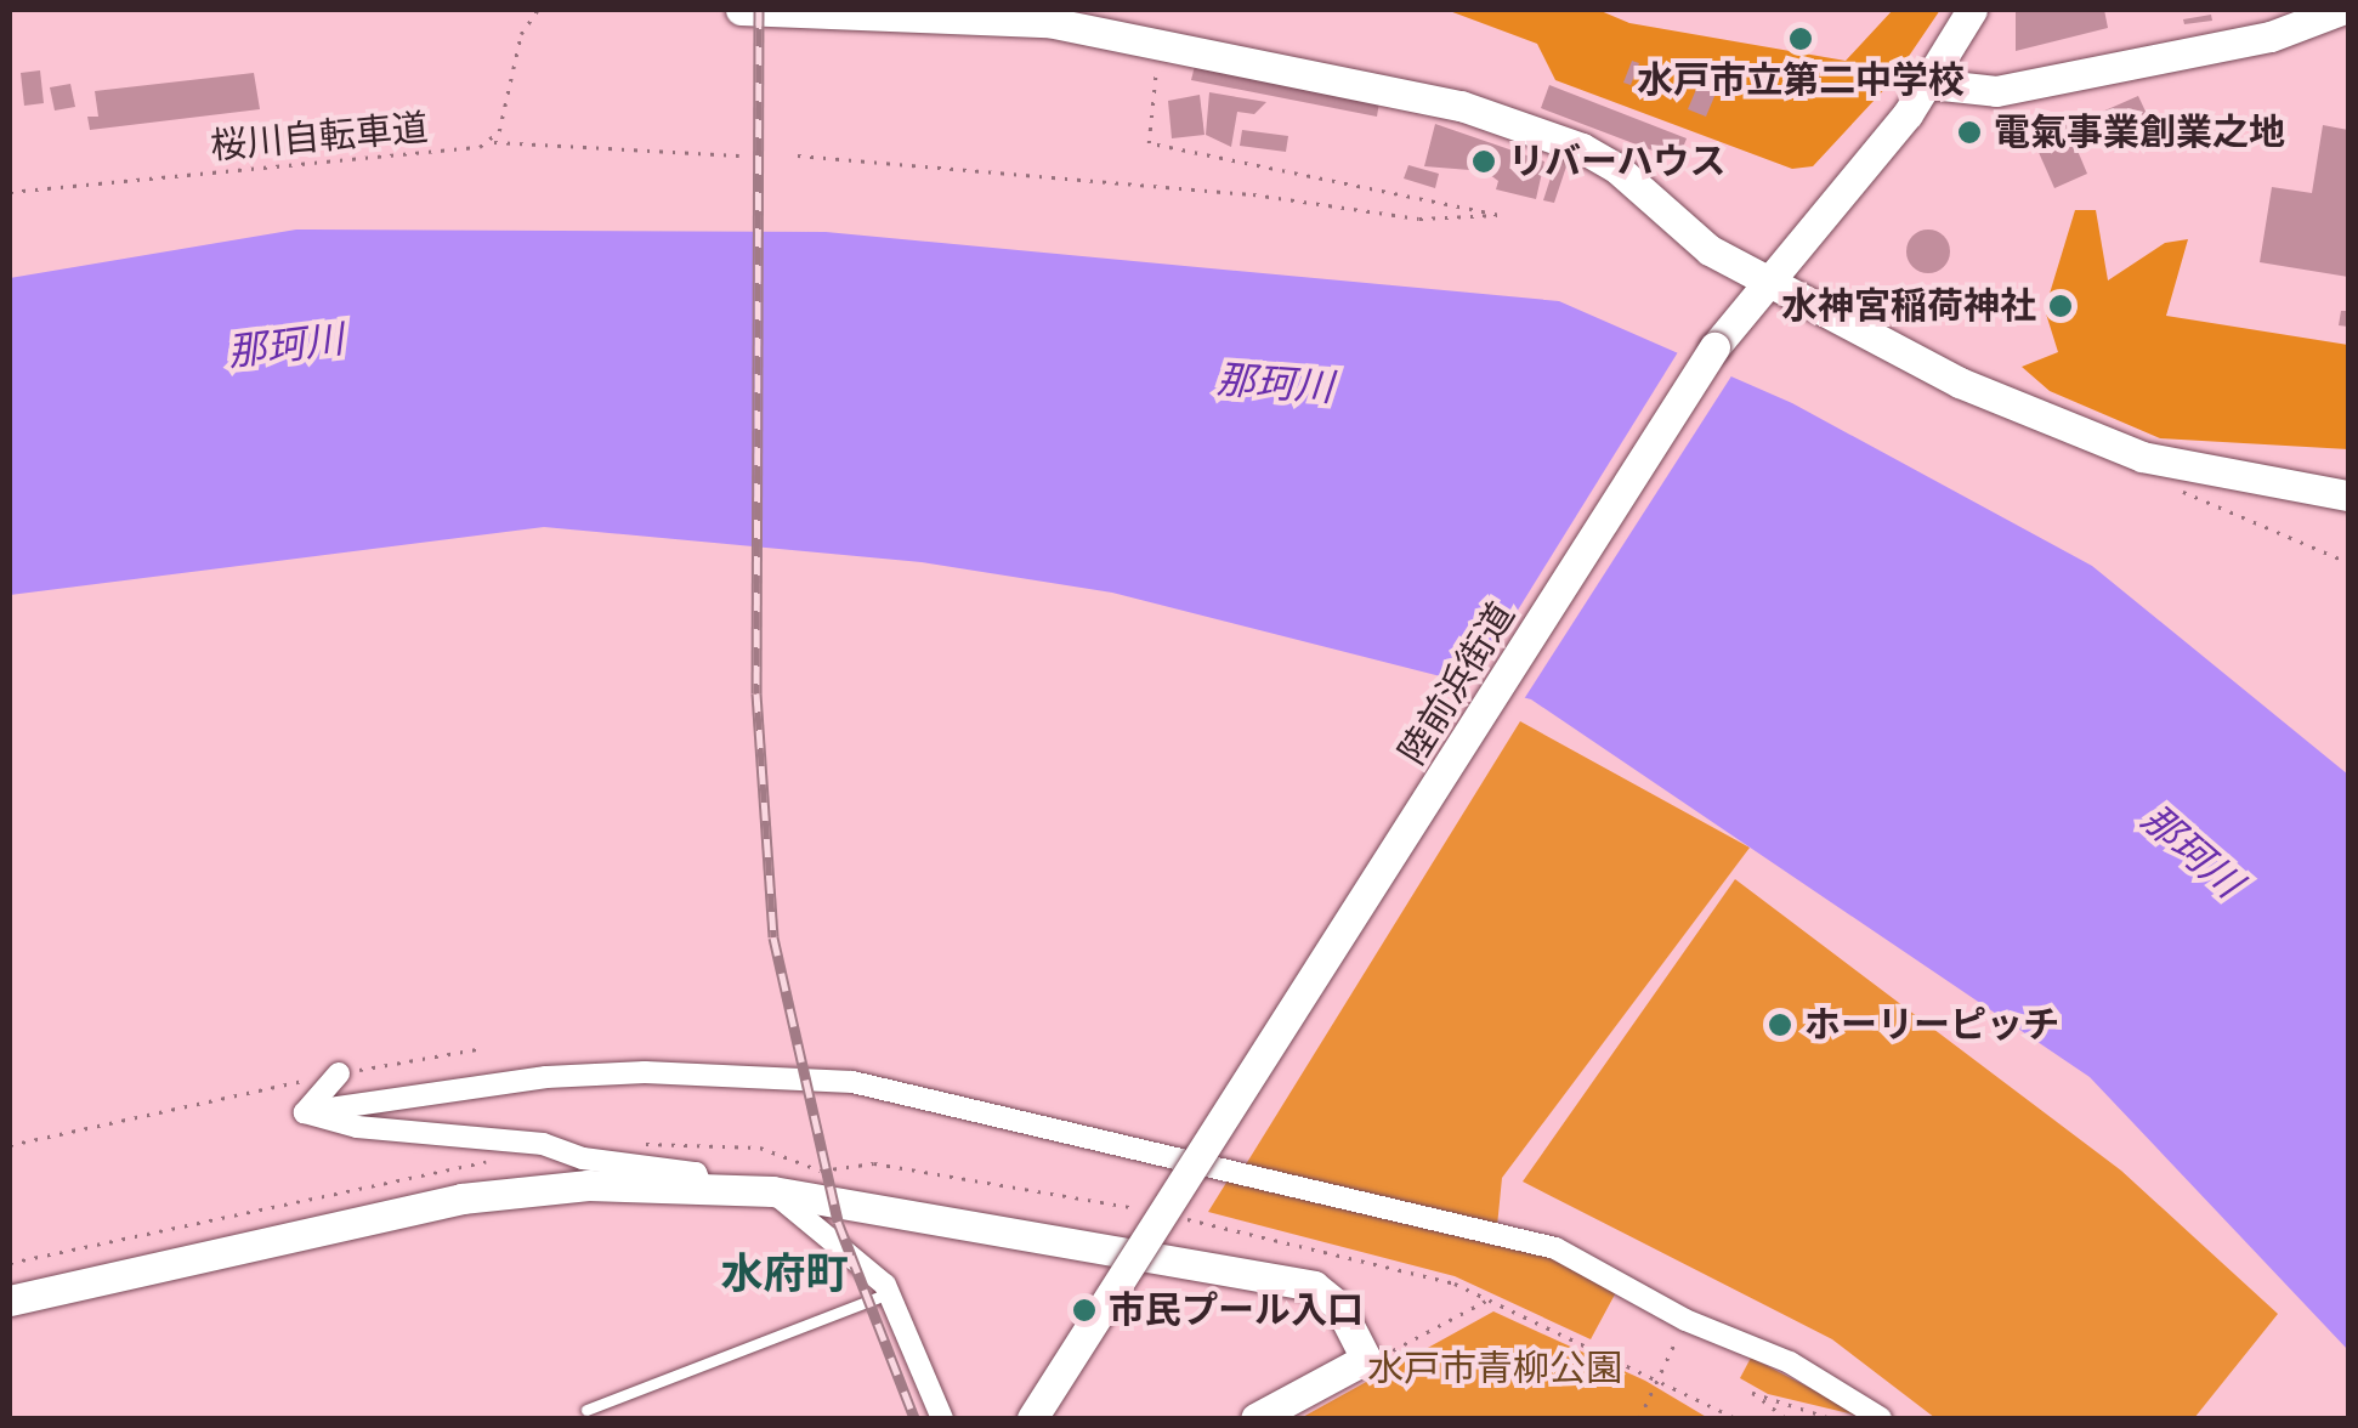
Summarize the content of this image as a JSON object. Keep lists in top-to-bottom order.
{
  "streets": {
    "street": ["陸前浜街道"],
    "path": ["桜川自転車道"]
  },
  "districts": ["水府町"],
  "water": ["那珂川"],
  "parks": ["水戸市青柳公園"],
  "places": [
    "水戸市立第二中学校",
    "電氣事業創業之地",
    "リバーハウス",
    "水神宮稲荷神社",
    "ホーリーピッチ",
    "市民プール入口"
  ]
}
